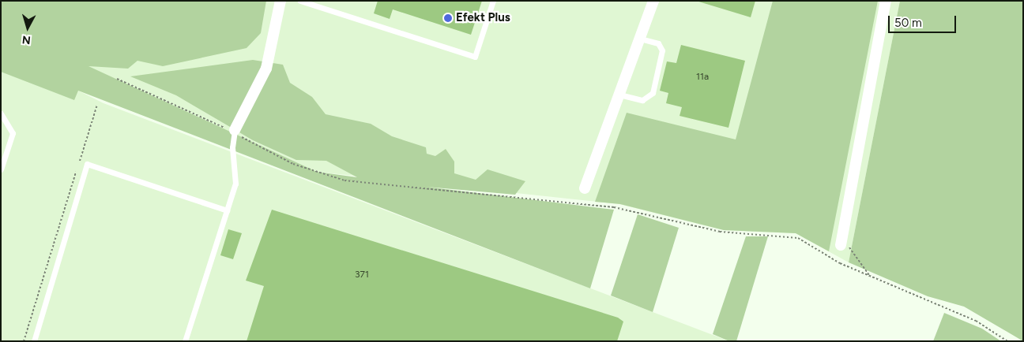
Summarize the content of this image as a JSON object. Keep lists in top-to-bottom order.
{
  "places": ["Efekt Plus"],
  "house_numbers": ["11a", "371"],
  "scale_bar": "50 m",
  "north": "bottom"
}
